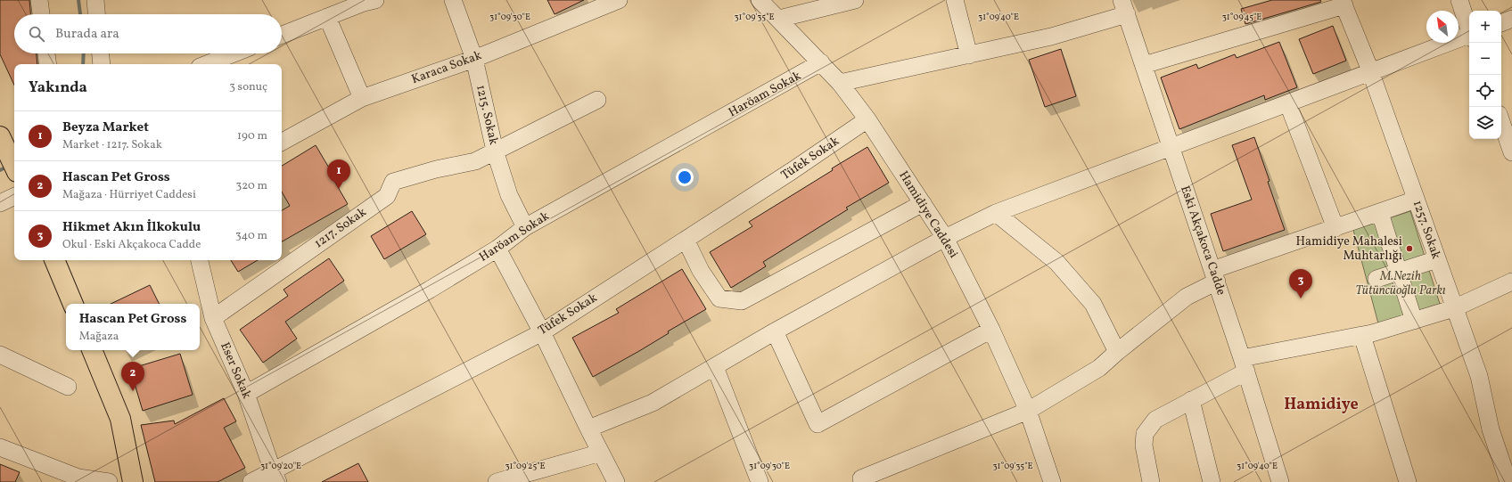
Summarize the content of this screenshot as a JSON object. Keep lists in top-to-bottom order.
{
  "streets": {
    "street": [
      "Karaca Sokak",
      "Haröam Sokak",
      "1215. Sokak",
      "Tüfek Sokak",
      "Hamidiye Caddesi",
      "1217. Sokak",
      "1257. Sokak",
      "Eski Akçakoca Cadde",
      "Eser Sokak"
    ]
  },
  "crossings": [
    ["Karaca Sokak", "1215. Sokak"],
    ["Haröam Sokak", "1215. Sokak"],
    ["Haröam Sokak", "Hamidiye Caddesi"],
    ["Haröam Sokak", "Eser Sokak"],
    ["1215. Sokak", "1217. Sokak"],
    ["Tüfek Sokak", "Hamidiye Caddesi"],
    ["Tüfek Sokak", "Eser Sokak"],
    ["1217. Sokak", "Eser Sokak"]
  ],
  "districts": ["Hamidiye"],
  "parks": ["M.Nezih Tütüncüoğlu Parkı"],
  "places": ["Hamidiye Mahalesi Muhtarlığı"],
  "north": "top left",
  "page": {
    "map_buttons": ["+", "−"],
    "search": "Burada ara",
    "heading": ["Yakında", "3 sonuç"],
    "list": [
      {
        "mark": "1",
        "name": "Beyza Market",
        "note": "Market · 1217. Sokak",
        "value": "190 m"
      },
      {
        "mark": "2",
        "name": "Hascan Pet Gross",
        "note": "Mağaza · Hürriyet Caddesi",
        "value": "320 m"
      },
      {
        "mark": "3",
        "name": "Hikmet Akın İlkokulu",
        "note": "Okul · Eski Akçakoca Cadde",
        "value": "340 m"
      }
    ],
    "pins": ["1", "3", "2"],
    "popup": ["Hascan Pet Gross", "Mağaza"]
  },
  "coordinates": [
    "31°09'30\"E",
    "31°09'35\"E",
    "31°09'40\"E",
    "31°09'45\"E",
    "31°09'20\"E",
    "31°09'25\"E"
  ]
}
